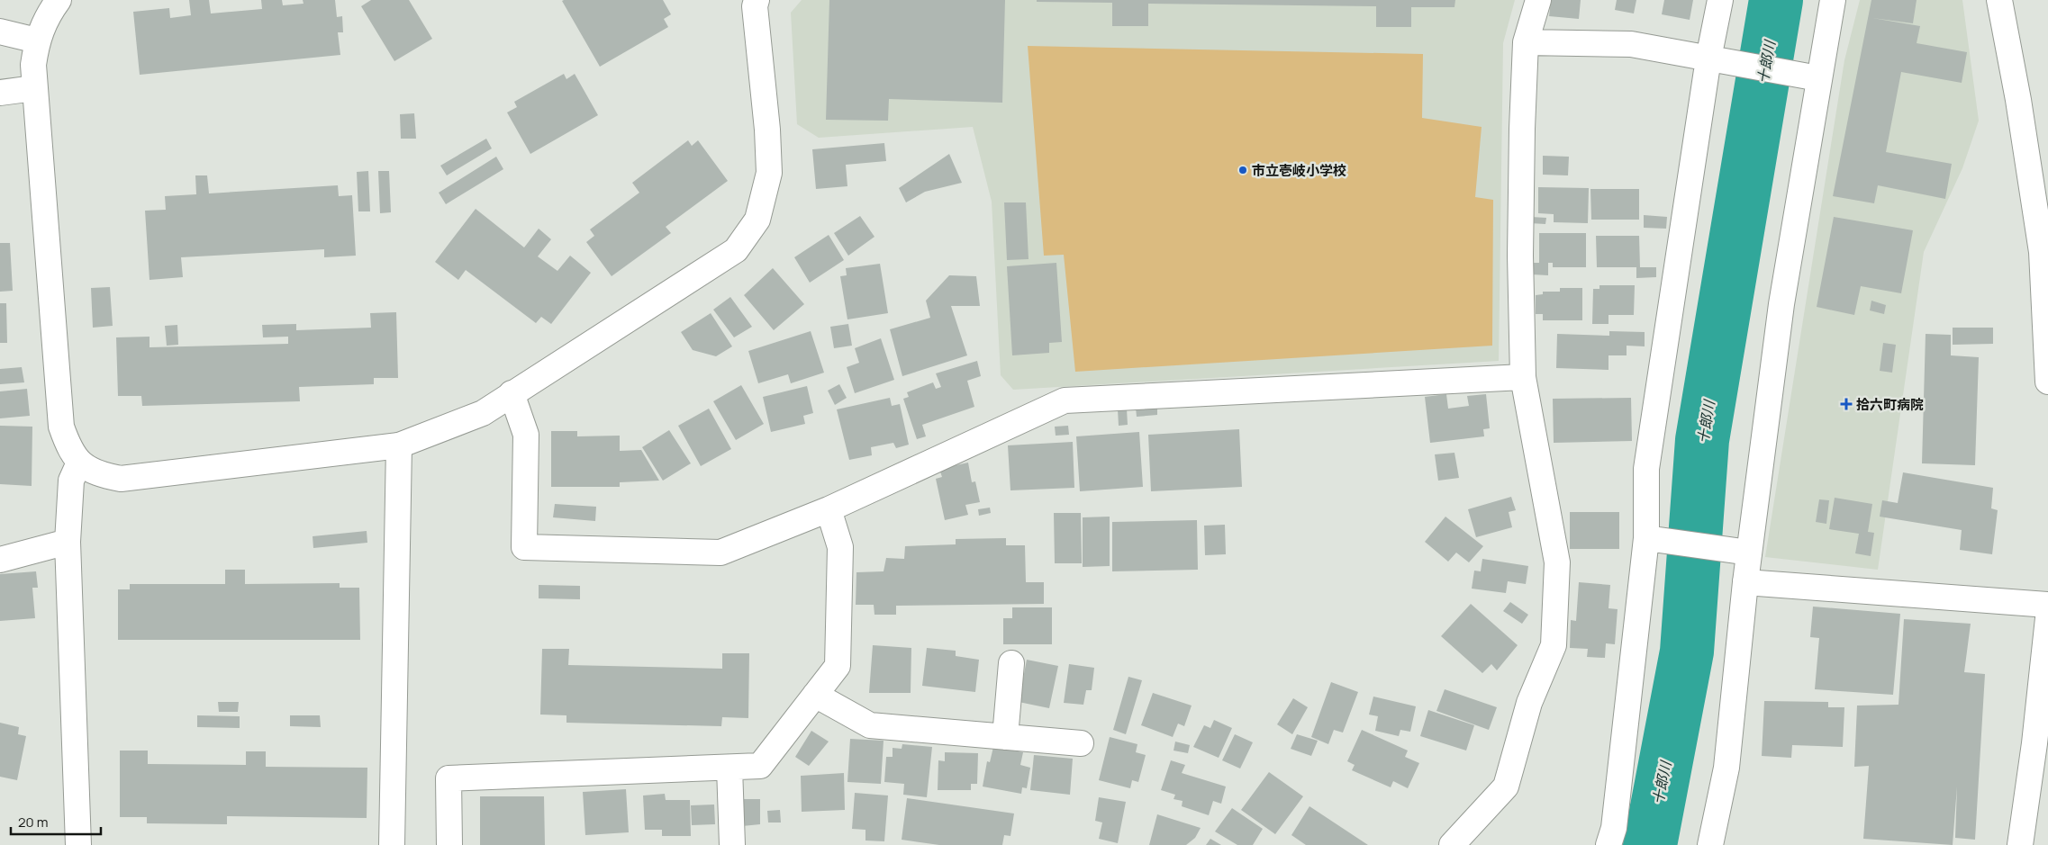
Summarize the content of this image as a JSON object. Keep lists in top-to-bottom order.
{
  "water": ["十郎川"],
  "places": {
    "other": ["市立壱岐小学校"],
    "health": ["拾六町病院"]
  },
  "scale_bar": "20 m"
}
